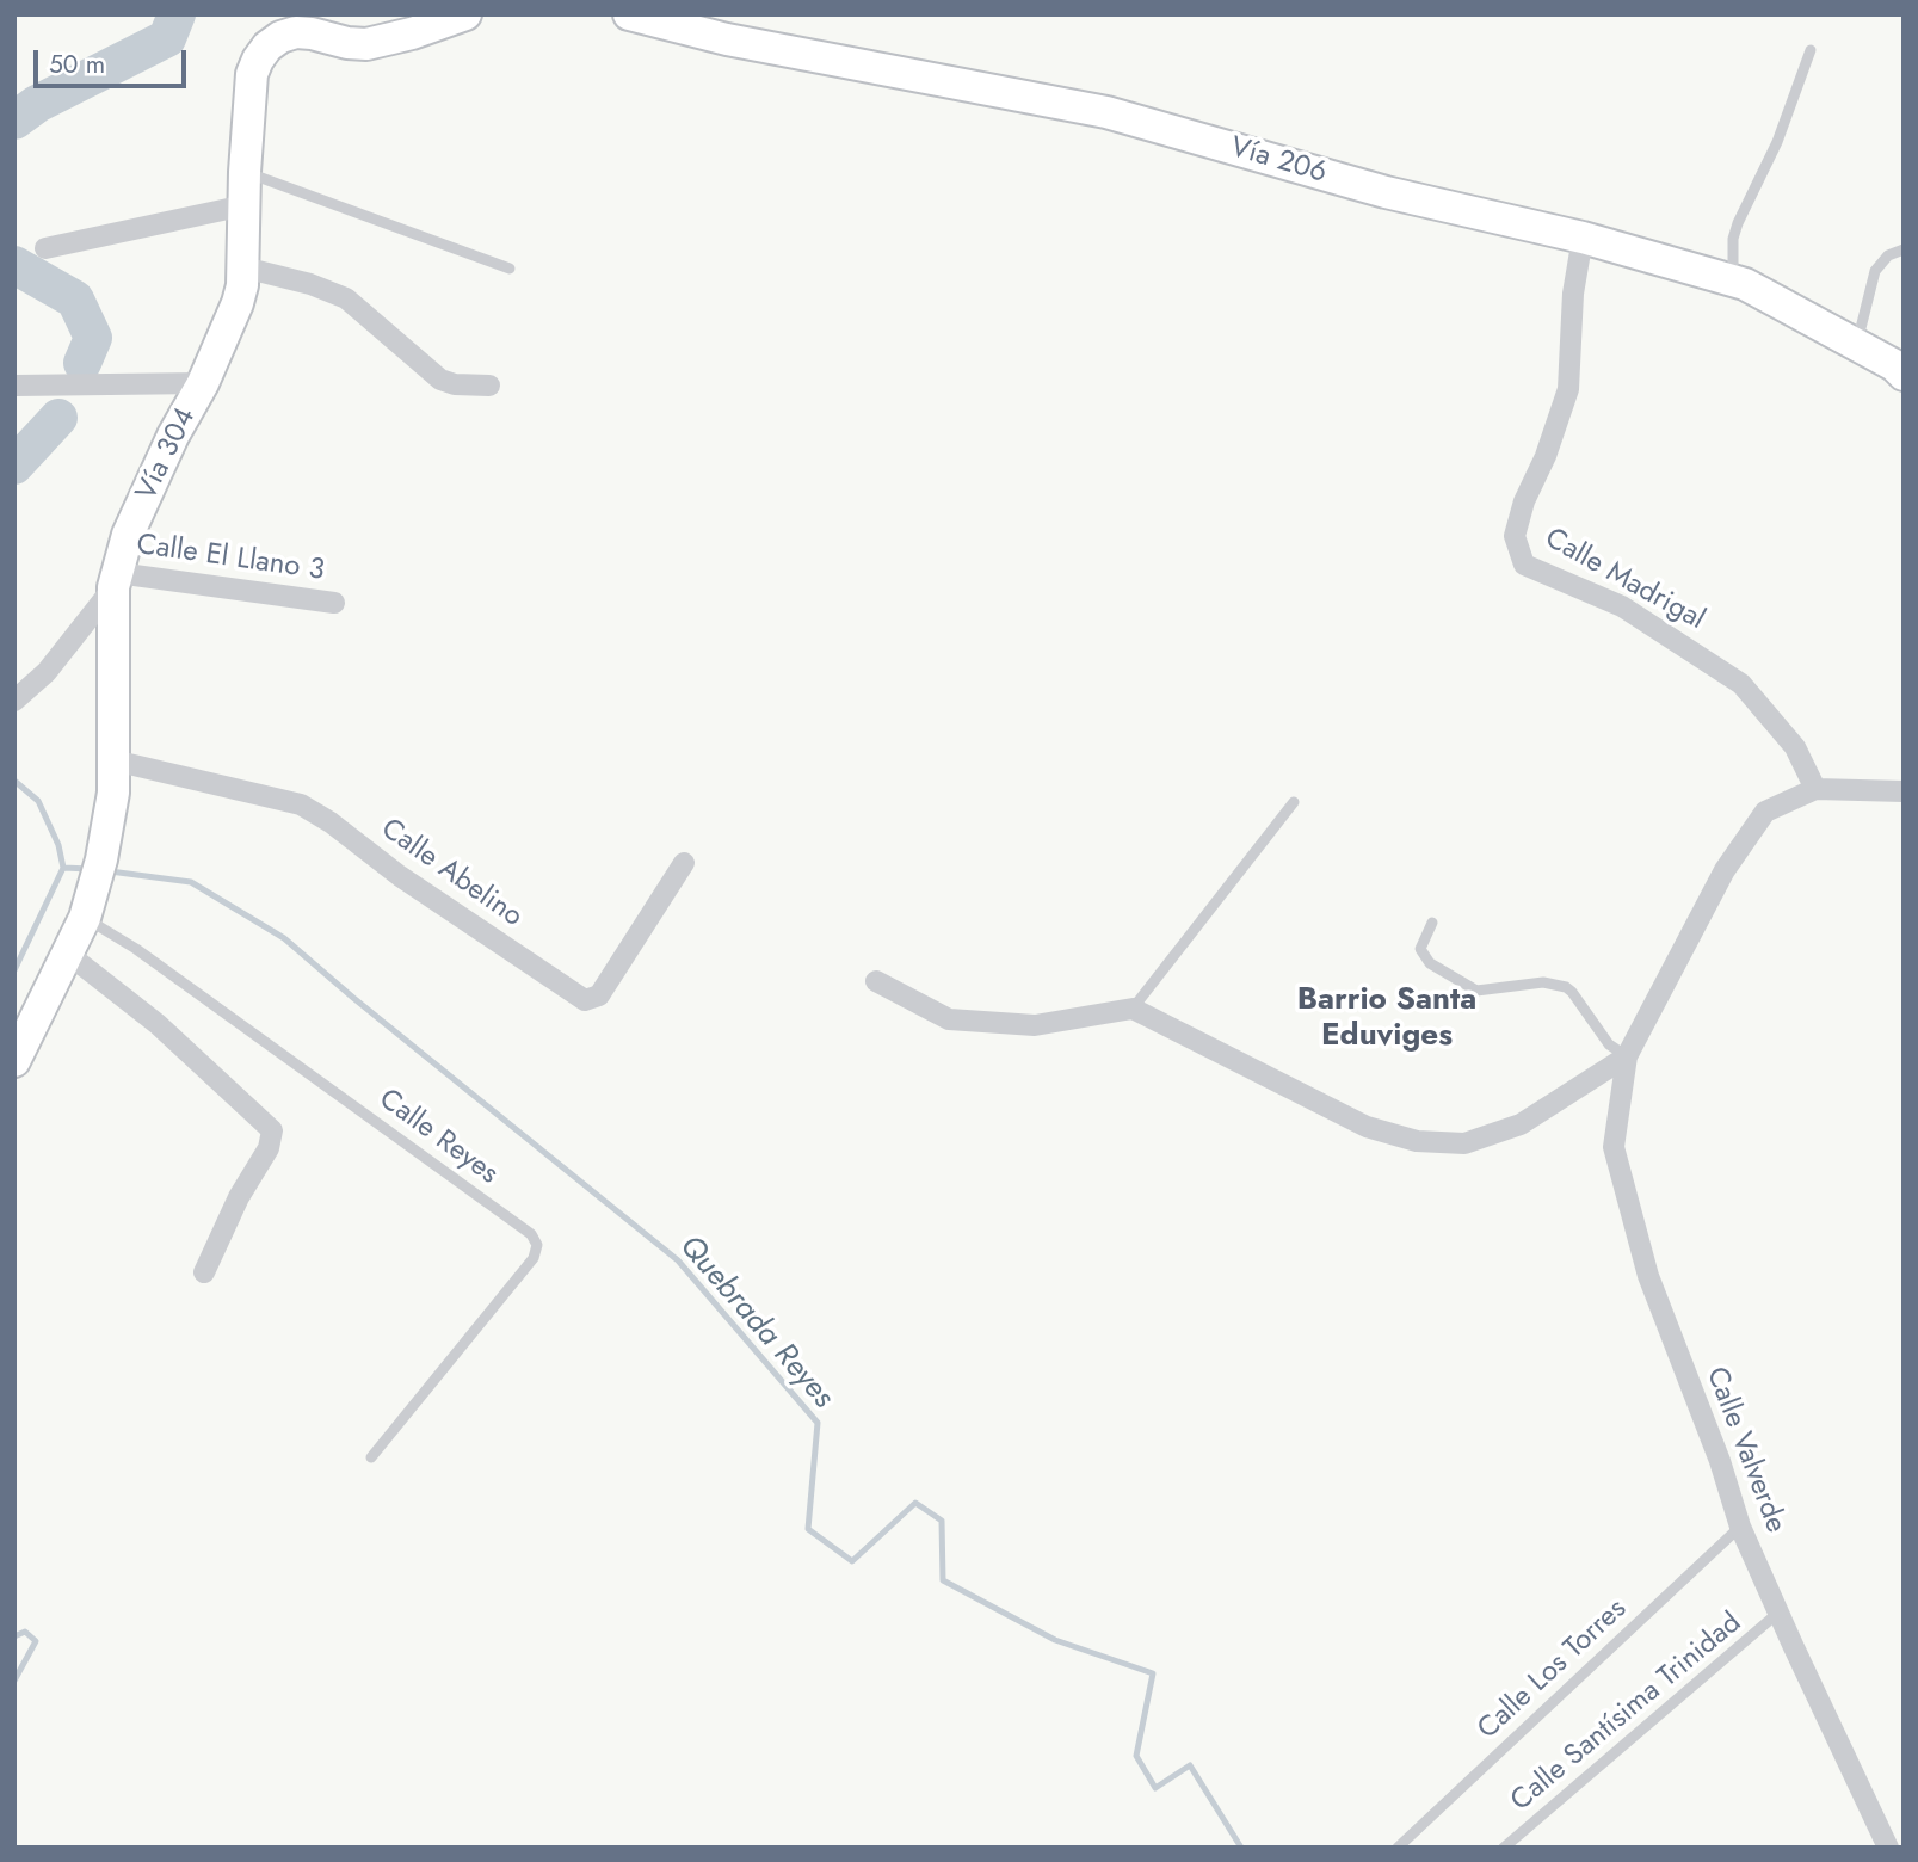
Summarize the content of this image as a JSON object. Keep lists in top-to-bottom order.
{
  "streets": {
    "main road": ["Vía 206", "Vía 304"],
    "street": [
      "Calle El Llano 3",
      "Calle Madrigal",
      "Calle Abelino",
      "Calle Valverde"
    ],
    "lane": ["Calle Reyes", "Calle Los Torres", "Calle Santísima Trinidad"]
  },
  "crossings": [
    ["Vía 206", "Calle Madrigal"],
    ["Vía 304", "Calle El Llano 3"],
    ["Vía 304", "Calle Abelino"],
    ["Vía 304", "Calle Reyes"],
    ["Calle Madrigal", "Calle Valverde"],
    ["Calle Valverde", "Calle Los Torres"],
    ["Calle Valverde", "Calle Santísima Trinidad"]
  ],
  "districts": ["Barrio Santa Eduviges"],
  "water": ["Quebrada Reyes"],
  "scale_bar": "50 m"
}
